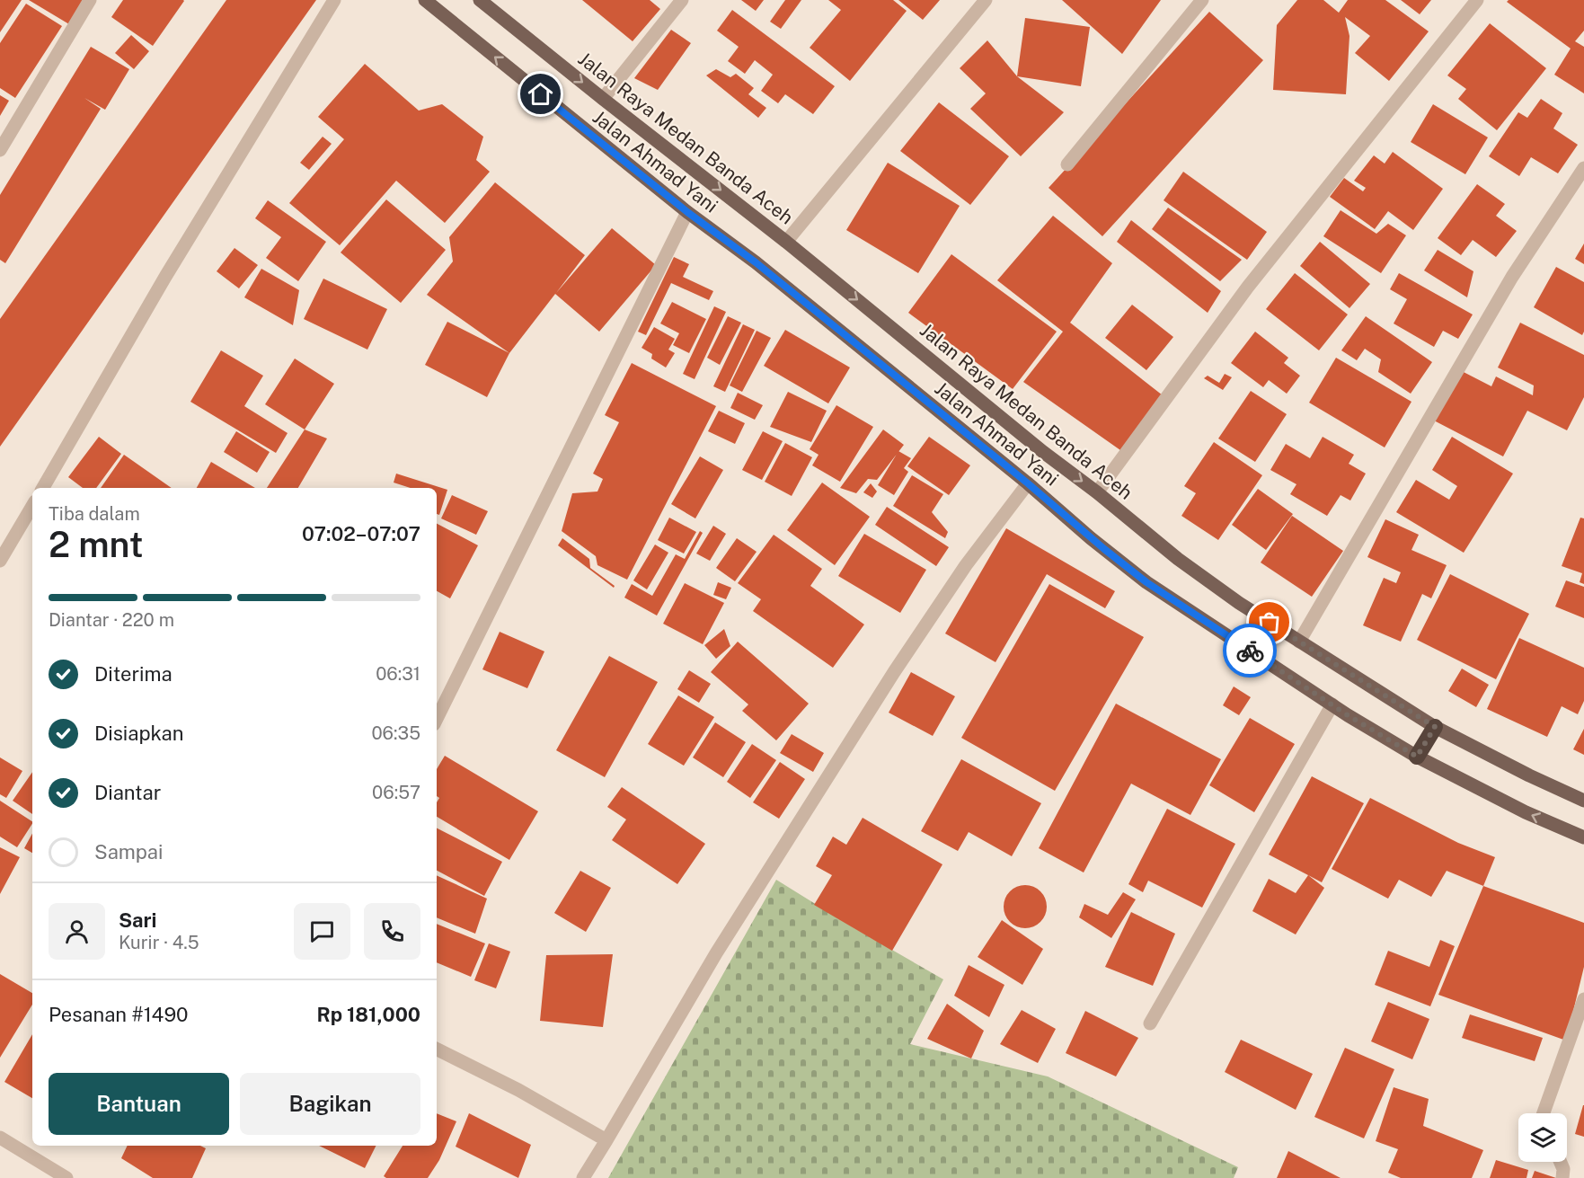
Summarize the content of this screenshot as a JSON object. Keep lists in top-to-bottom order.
{
  "streets": {
    "main road": ["Jalan Raya Medan Banda Aceh", "Jalan Ahmad Yani"]
  },
  "one_way": ["Jalan Raya Medan Banda Aceh", "Jalan Ahmad Yani"],
  "page": {
    "heading": ["2 mnt", "Tiba dalam", "07:02–07:07"],
    "panel": [
      "Sari",
      "Kurir · 4.5",
      "Pesanan #1490",
      "Rp 181,000"
    ],
    "bar": "Diantar · 220 m",
    "list": [
      ["Diterima", "06:31"],
      ["Disiapkan", "06:35"],
      ["Diantar", "06:57"],
      "Sampai"
    ],
    "buttons": ["Bantuan", "Bagikan"]
  }
}
